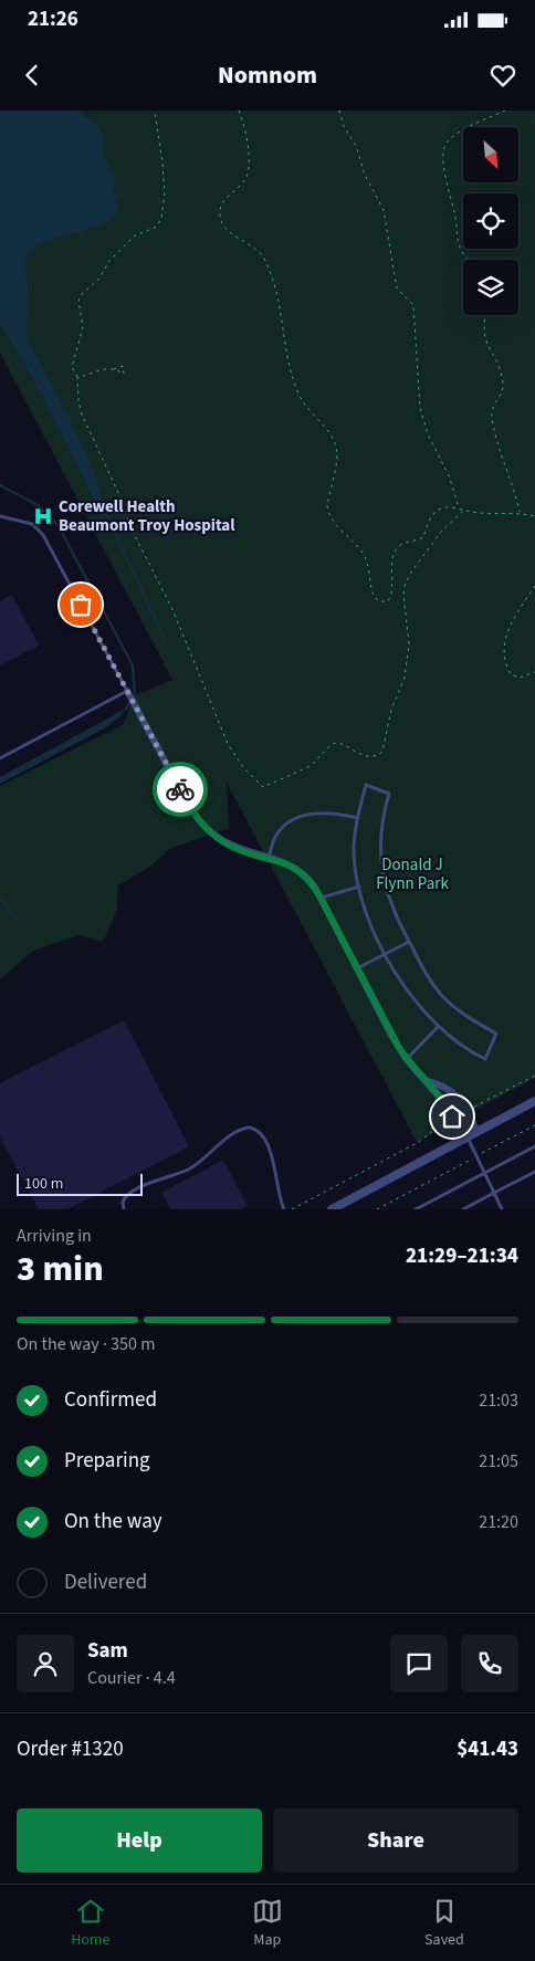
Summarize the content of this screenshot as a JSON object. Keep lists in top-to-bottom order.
{
  "parks": ["Donald J Flynn Park"],
  "places": {
    "hospital": ["Corewell Health Beaumont Troy Hospital"]
  },
  "scale_bar": "100 m",
  "north": "bottom right",
  "page": {
    "status": "21:26",
    "header": "Nomnom",
    "scale": "100 m",
    "heading": ["3 min", "Arriving in", "21:29–21:34"],
    "panel": [
      "Sam",
      "Courier · 4.4",
      "Order #1320",
      "$41.43"
    ],
    "bar": "On the way · 350 m",
    "list": [
      ["Confirmed", "21:03"],
      ["Preparing", "21:05"],
      ["On the way", "21:20"],
      "Delivered"
    ],
    "buttons": ["Help", "Share"],
    "tabs": ["Home", "Map", "Saved"]
  }
}
